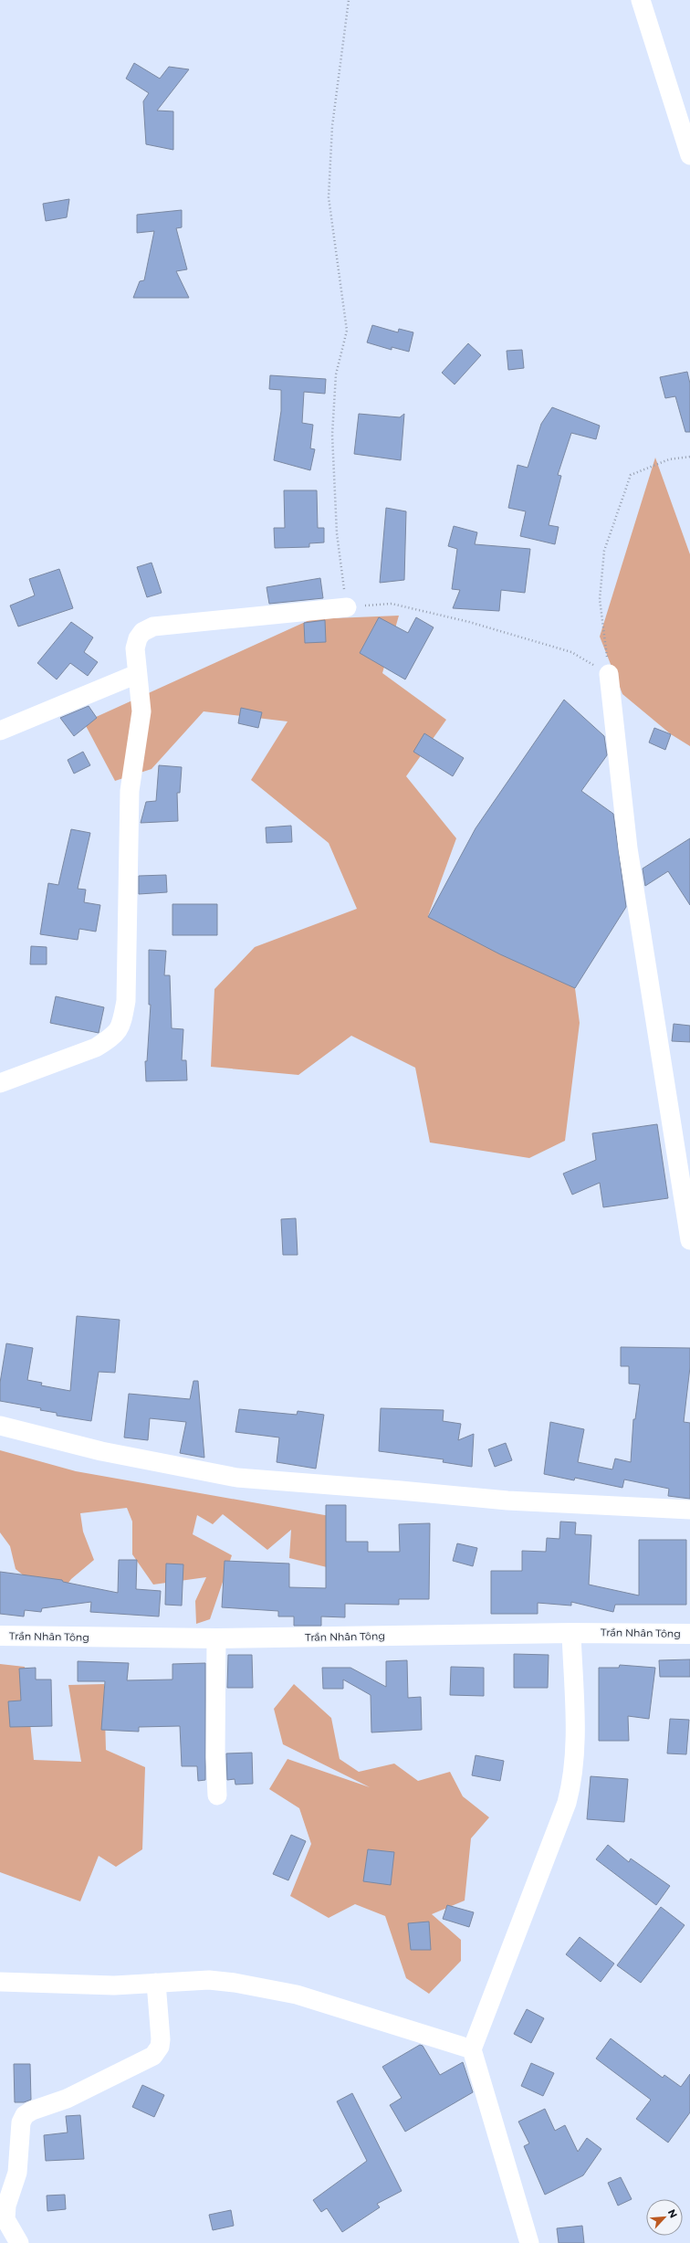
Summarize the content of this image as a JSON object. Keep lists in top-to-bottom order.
{
  "streets": {
    "street": ["Trần Nhân Tông"]
  },
  "north": "top right"
}
